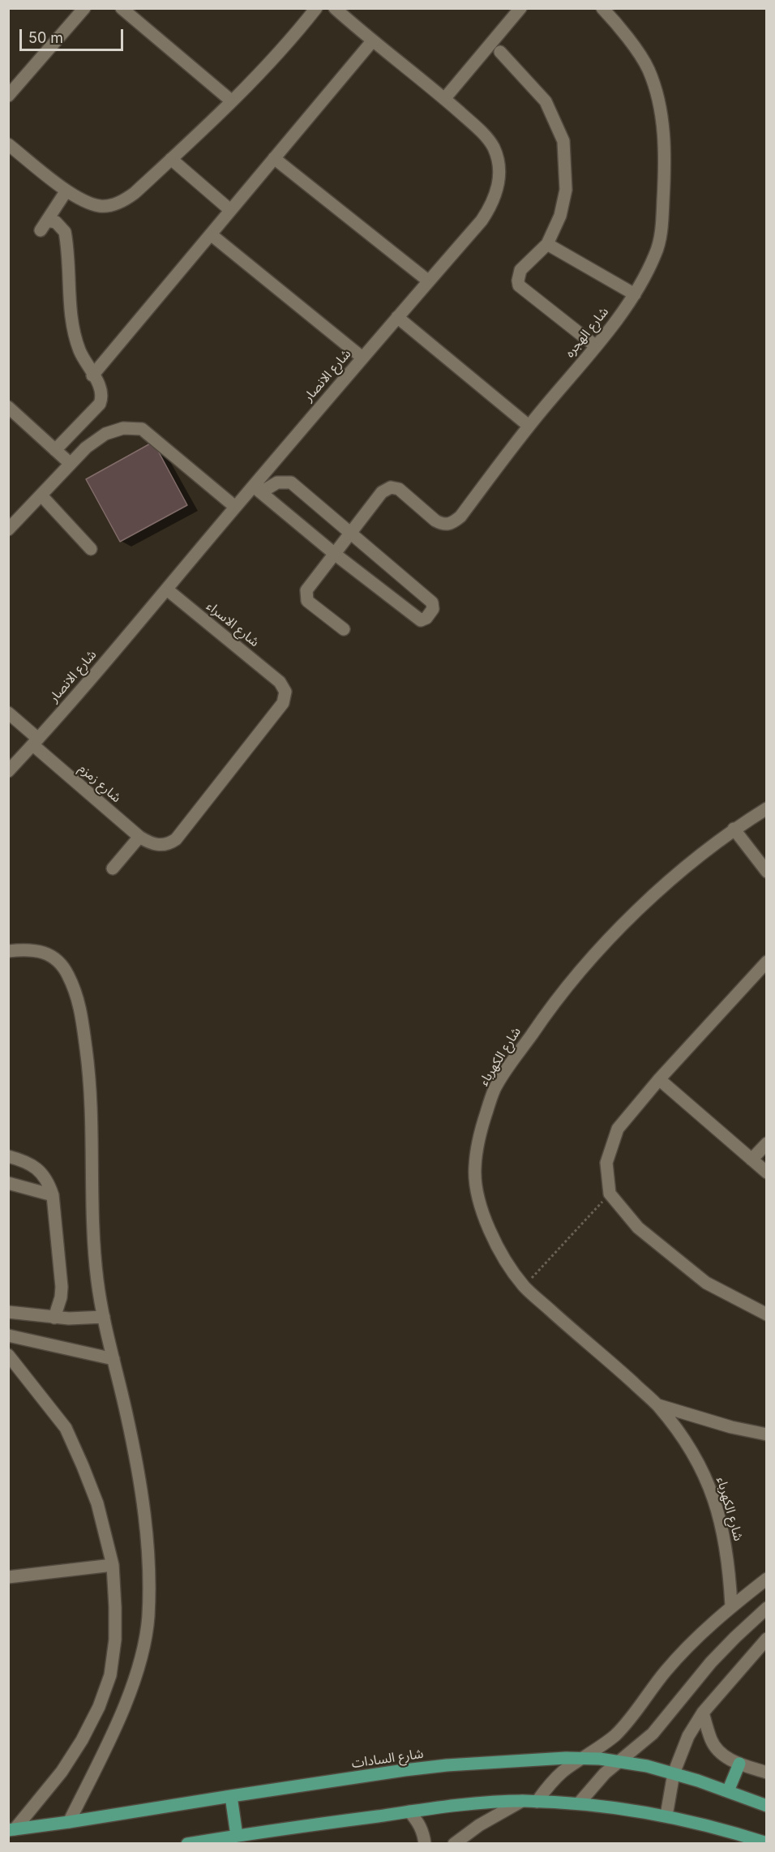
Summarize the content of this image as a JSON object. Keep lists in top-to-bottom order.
{
  "streets": {
    "main road": ["شارع السادات"],
    "street": [
      "شارع الهجره",
      "شارع الانصار",
      "شارع الاسراء",
      "شارع زمزم",
      "شارع الكهرباء"
    ]
  },
  "crossings": [
    ["شارع الانصار", "شارع الاسراء"],
    ["شارع الانصار", "شارع زمزم"],
    ["شارع الاسراء", "شارع زمزم"]
  ],
  "scale_bar": "50 m"
}
